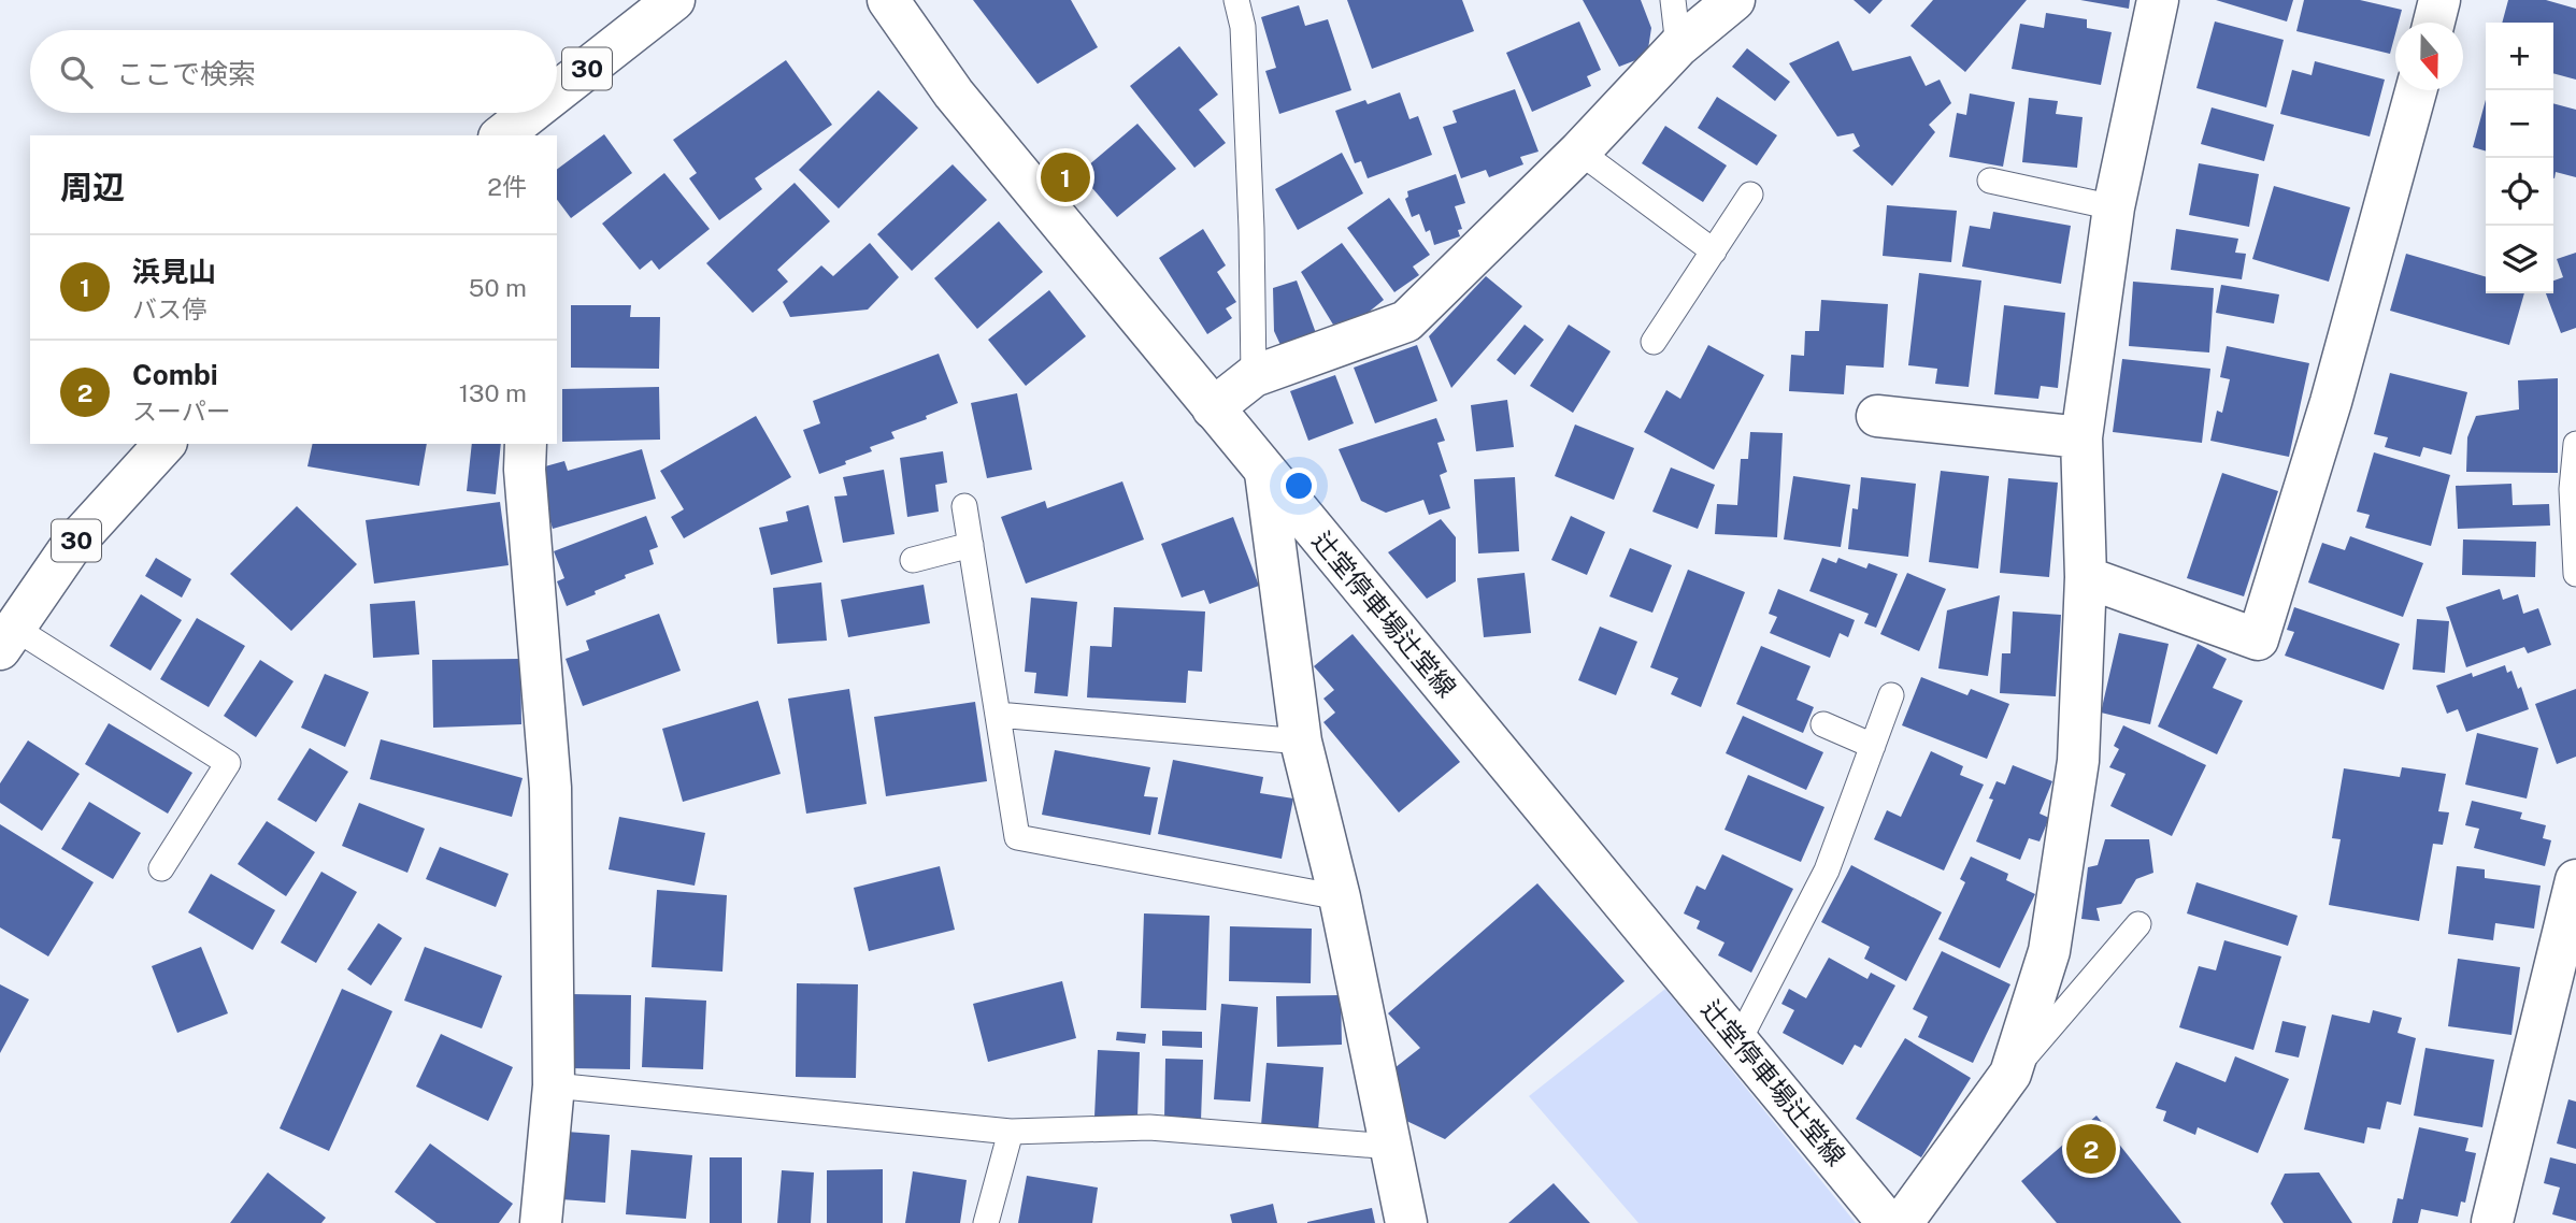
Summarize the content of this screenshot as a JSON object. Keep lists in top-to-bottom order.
{
  "streets": {
    "street": ["30", "辻堂停車場辻堂線"]
  },
  "north": "bottom",
  "page": {
    "map_buttons": ["+", "−"],
    "search": "ここで検索",
    "heading": ["周辺", "2件"],
    "pins": ["1", "2"],
    "list": [
      {
        "mark": "1",
        "name": "浜見山",
        "note": "バス停",
        "value": "50 m"
      },
      {
        "mark": "2",
        "name": "Combi",
        "note": "スーパー",
        "value": "130 m"
      }
    ]
  }
}
